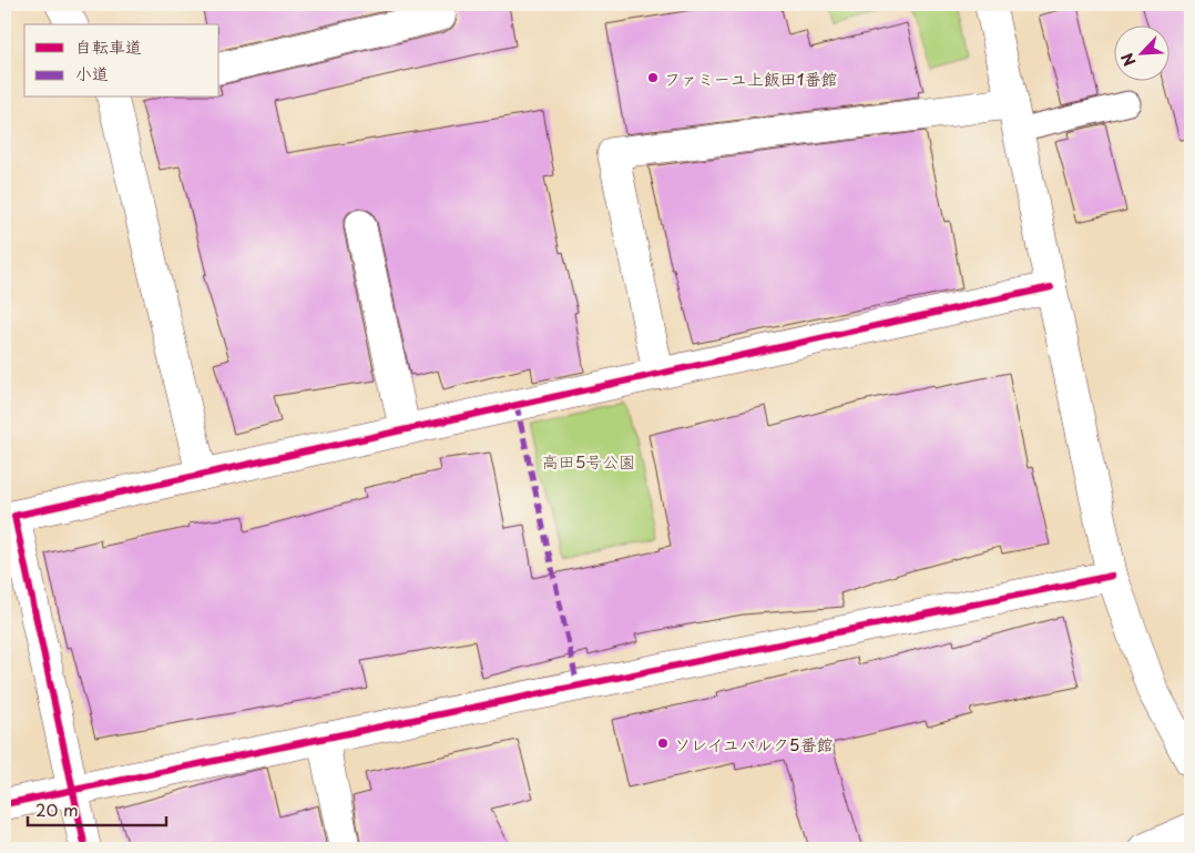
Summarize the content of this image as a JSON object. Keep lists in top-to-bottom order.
{
  "parks": ["高田5号公園"],
  "places": ["ファミーユ上飯田1番館", "ソレイユパルク5番館"],
  "legend": ["自転車道", "小道"],
  "scale_bar": "20 m",
  "north": "bottom left"
}
